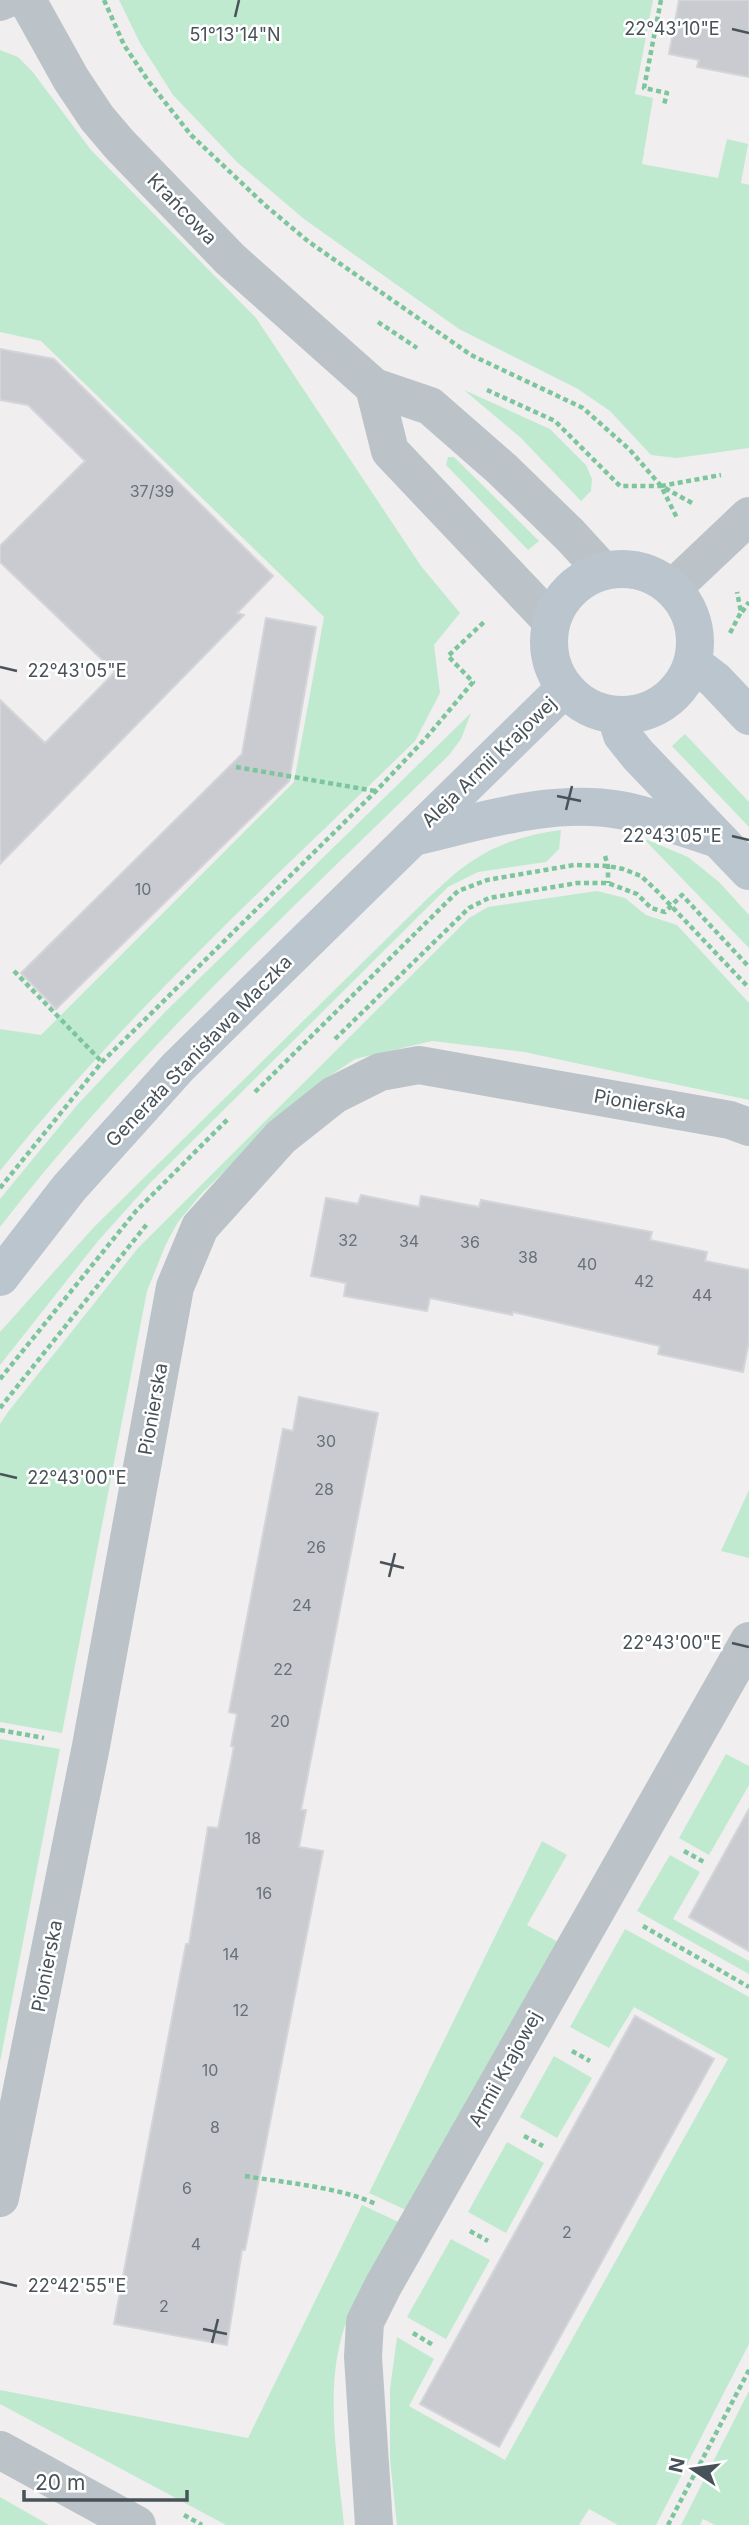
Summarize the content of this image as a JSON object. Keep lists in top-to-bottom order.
{
  "streets": {
    "street": [
      "Krańcowa",
      "Aleja Armii Krajowej",
      "Generała Stanisława Maczka",
      "Pionierska",
      "Armii Krajowej"
    ]
  },
  "crossings": [
    ["Krańcowa", "Aleja Armii Krajowej"],
    ["Aleja Armii Krajowej", "Generała Stanisława Maczka"]
  ],
  "house_numbers": [
    "37/39",
    "10",
    "32",
    "34",
    "36",
    "38",
    "40",
    "42",
    "44",
    "30",
    "28",
    "26",
    "24",
    "22",
    "20",
    "18",
    "16",
    "14",
    "12",
    "10",
    "8",
    "6",
    "2",
    "4",
    "2"
  ],
  "scale_bar": "20 m",
  "north": "left",
  "coordinates": [
    "22°43'10\"E",
    "51°13'14\"N",
    "22°43'05\"E",
    "22°43'00\"E",
    "22°42'55\"E"
  ]
}
